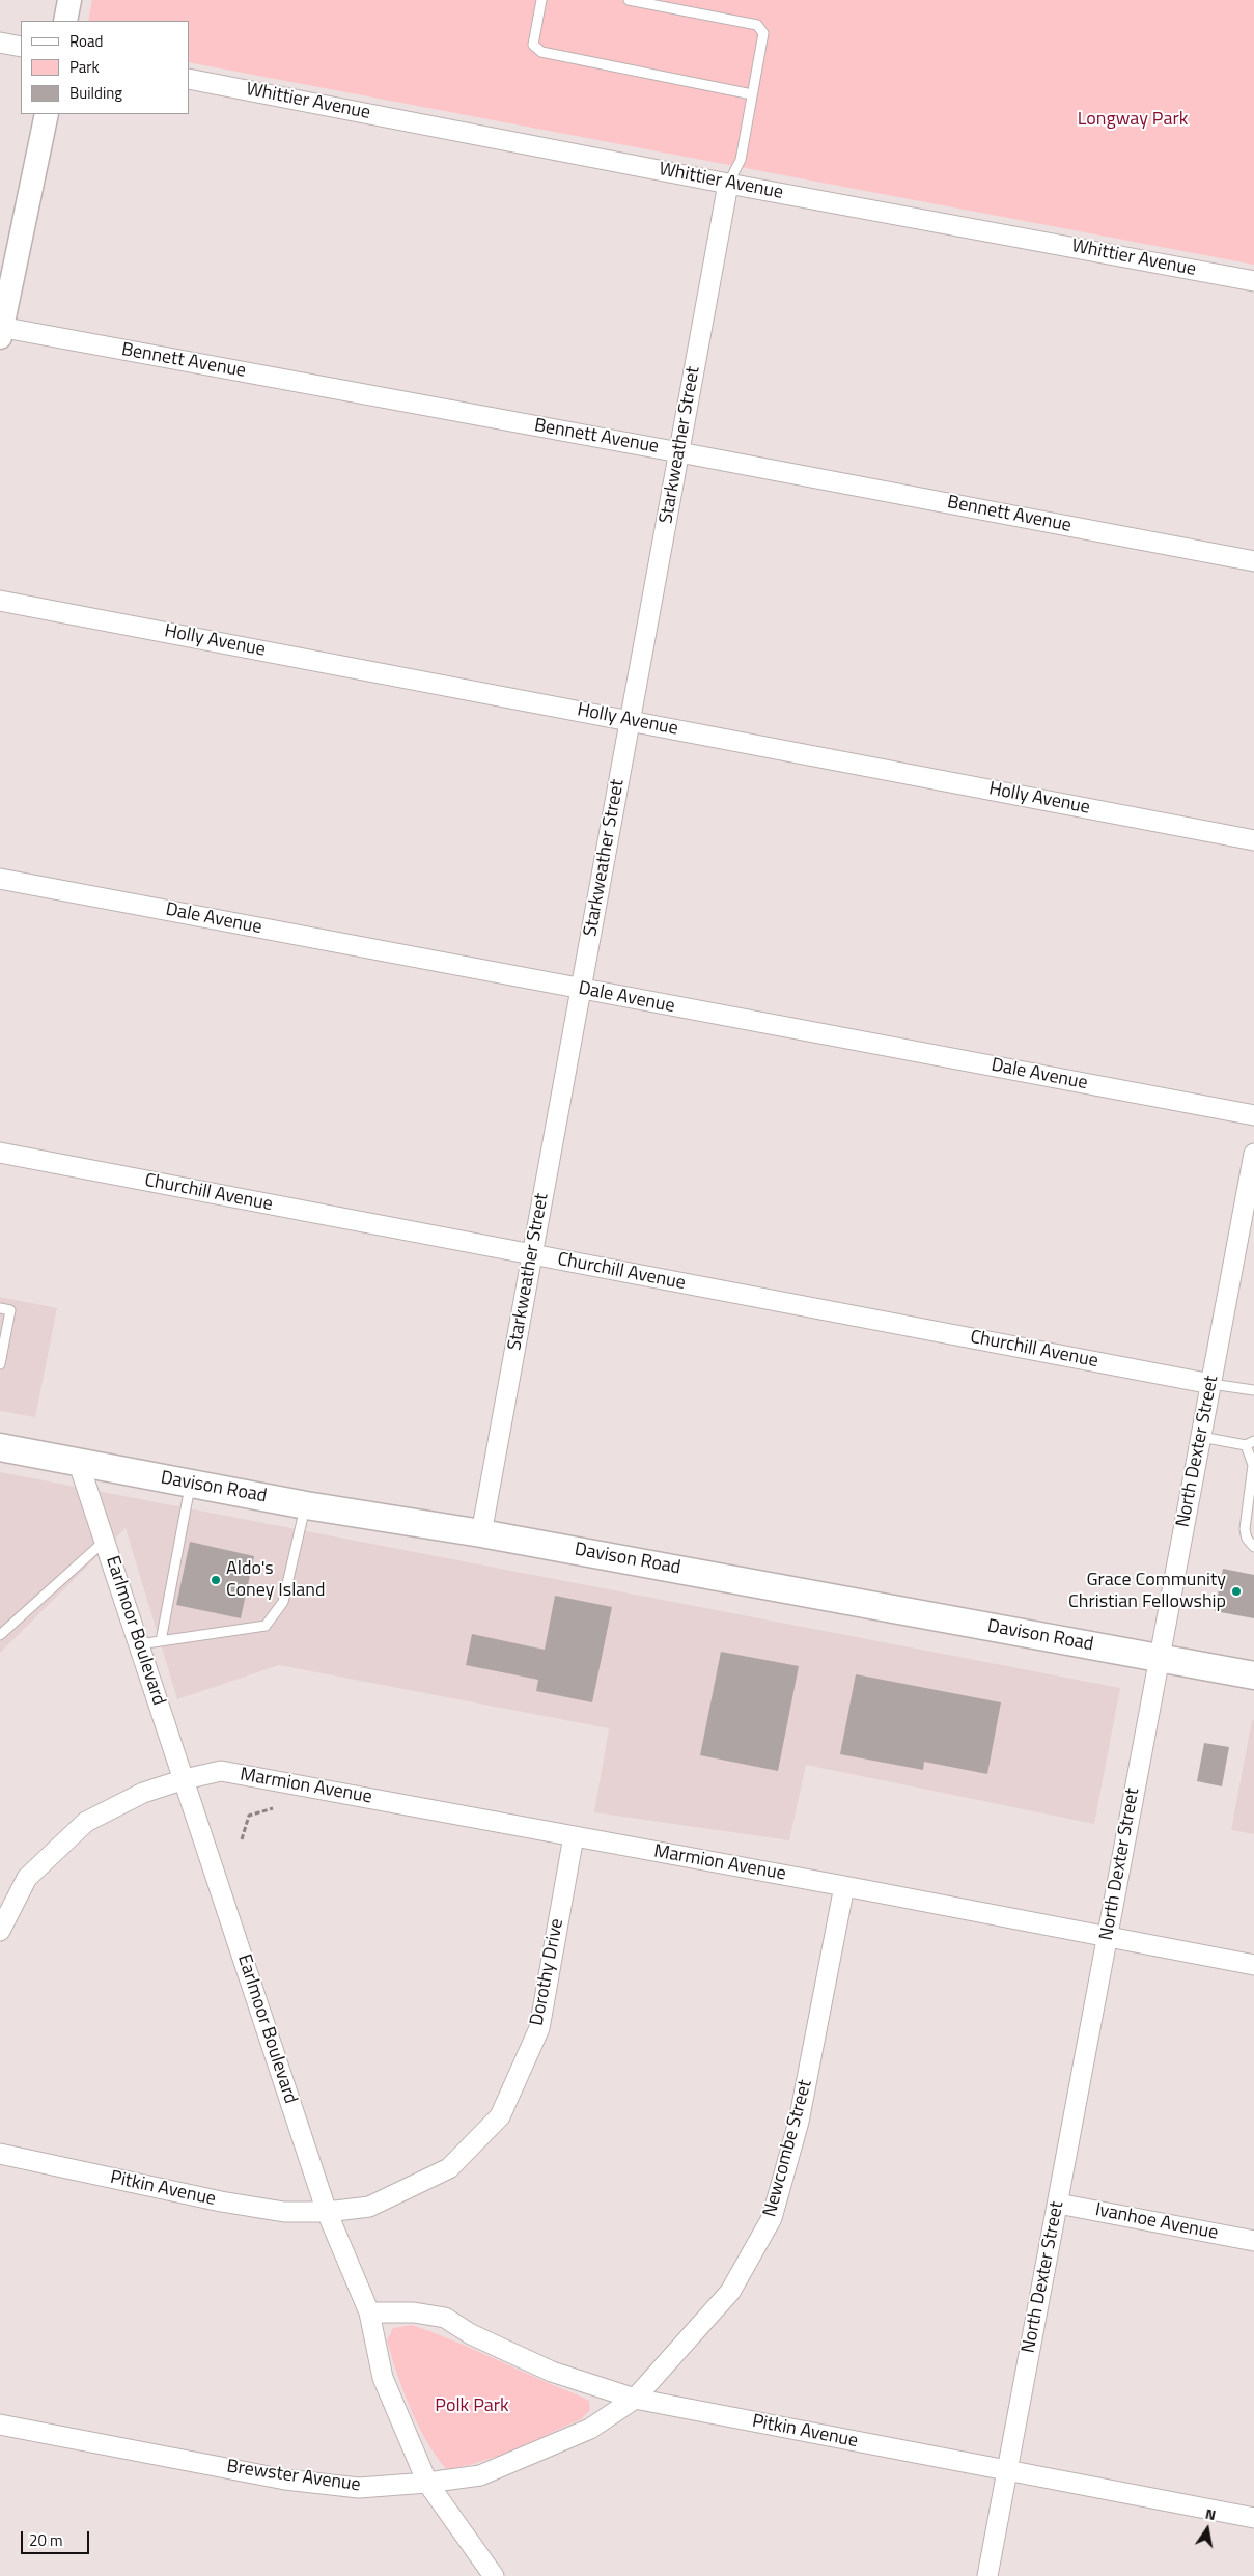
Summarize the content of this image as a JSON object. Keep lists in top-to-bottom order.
{
  "streets": {
    "main road": ["Davison Road"],
    "street": [
      "Whittier Avenue",
      "Bennett Avenue",
      "Starkweather Street",
      "Holly Avenue",
      "Dale Avenue",
      "Churchill Avenue",
      "North Dexter Street",
      "Earlmoor Boulevard",
      "Marmion Avenue",
      "Dorothy Drive",
      "Newcombe Street",
      "Pitkin Avenue",
      "Ivanhoe Avenue",
      "Brewster Avenue"
    ]
  },
  "crossings": [
    ["Whittier Avenue", "Starkweather Street"],
    ["Bennett Avenue", "Starkweather Street"],
    ["Starkweather Street", "Holly Avenue"],
    ["Starkweather Street", "Dale Avenue"],
    ["Starkweather Street", "Churchill Avenue"],
    ["Starkweather Street", "Davison Road"],
    ["Churchill Avenue", "North Dexter Street"],
    ["North Dexter Street", "Davison Road"],
    ["North Dexter Street", "Marmion Avenue"],
    ["North Dexter Street", "Pitkin Avenue"],
    ["North Dexter Street", "Ivanhoe Avenue"],
    ["Davison Road", "Earlmoor Boulevard"],
    ["Earlmoor Boulevard", "Marmion Avenue"],
    ["Earlmoor Boulevard", "Dorothy Drive"],
    ["Earlmoor Boulevard", "Pitkin Avenue"],
    ["Earlmoor Boulevard", "Brewster Avenue"],
    ["Marmion Avenue", "Dorothy Drive"],
    ["Marmion Avenue", "Newcombe Street"],
    ["Dorothy Drive", "Pitkin Avenue"],
    ["Newcombe Street", "Pitkin Avenue"],
    ["Newcombe Street", "Brewster Avenue"],
    ["Pitkin Avenue", "Brewster Avenue"]
  ],
  "parks": ["Longway Park", "Polk Park"],
  "places": ["Aldo's Coney Island", "Grace Community Christian Fellowship"],
  "legend": ["Road", "Park", "Building"],
  "scale_bar": "20 m",
  "north": "top"
}
